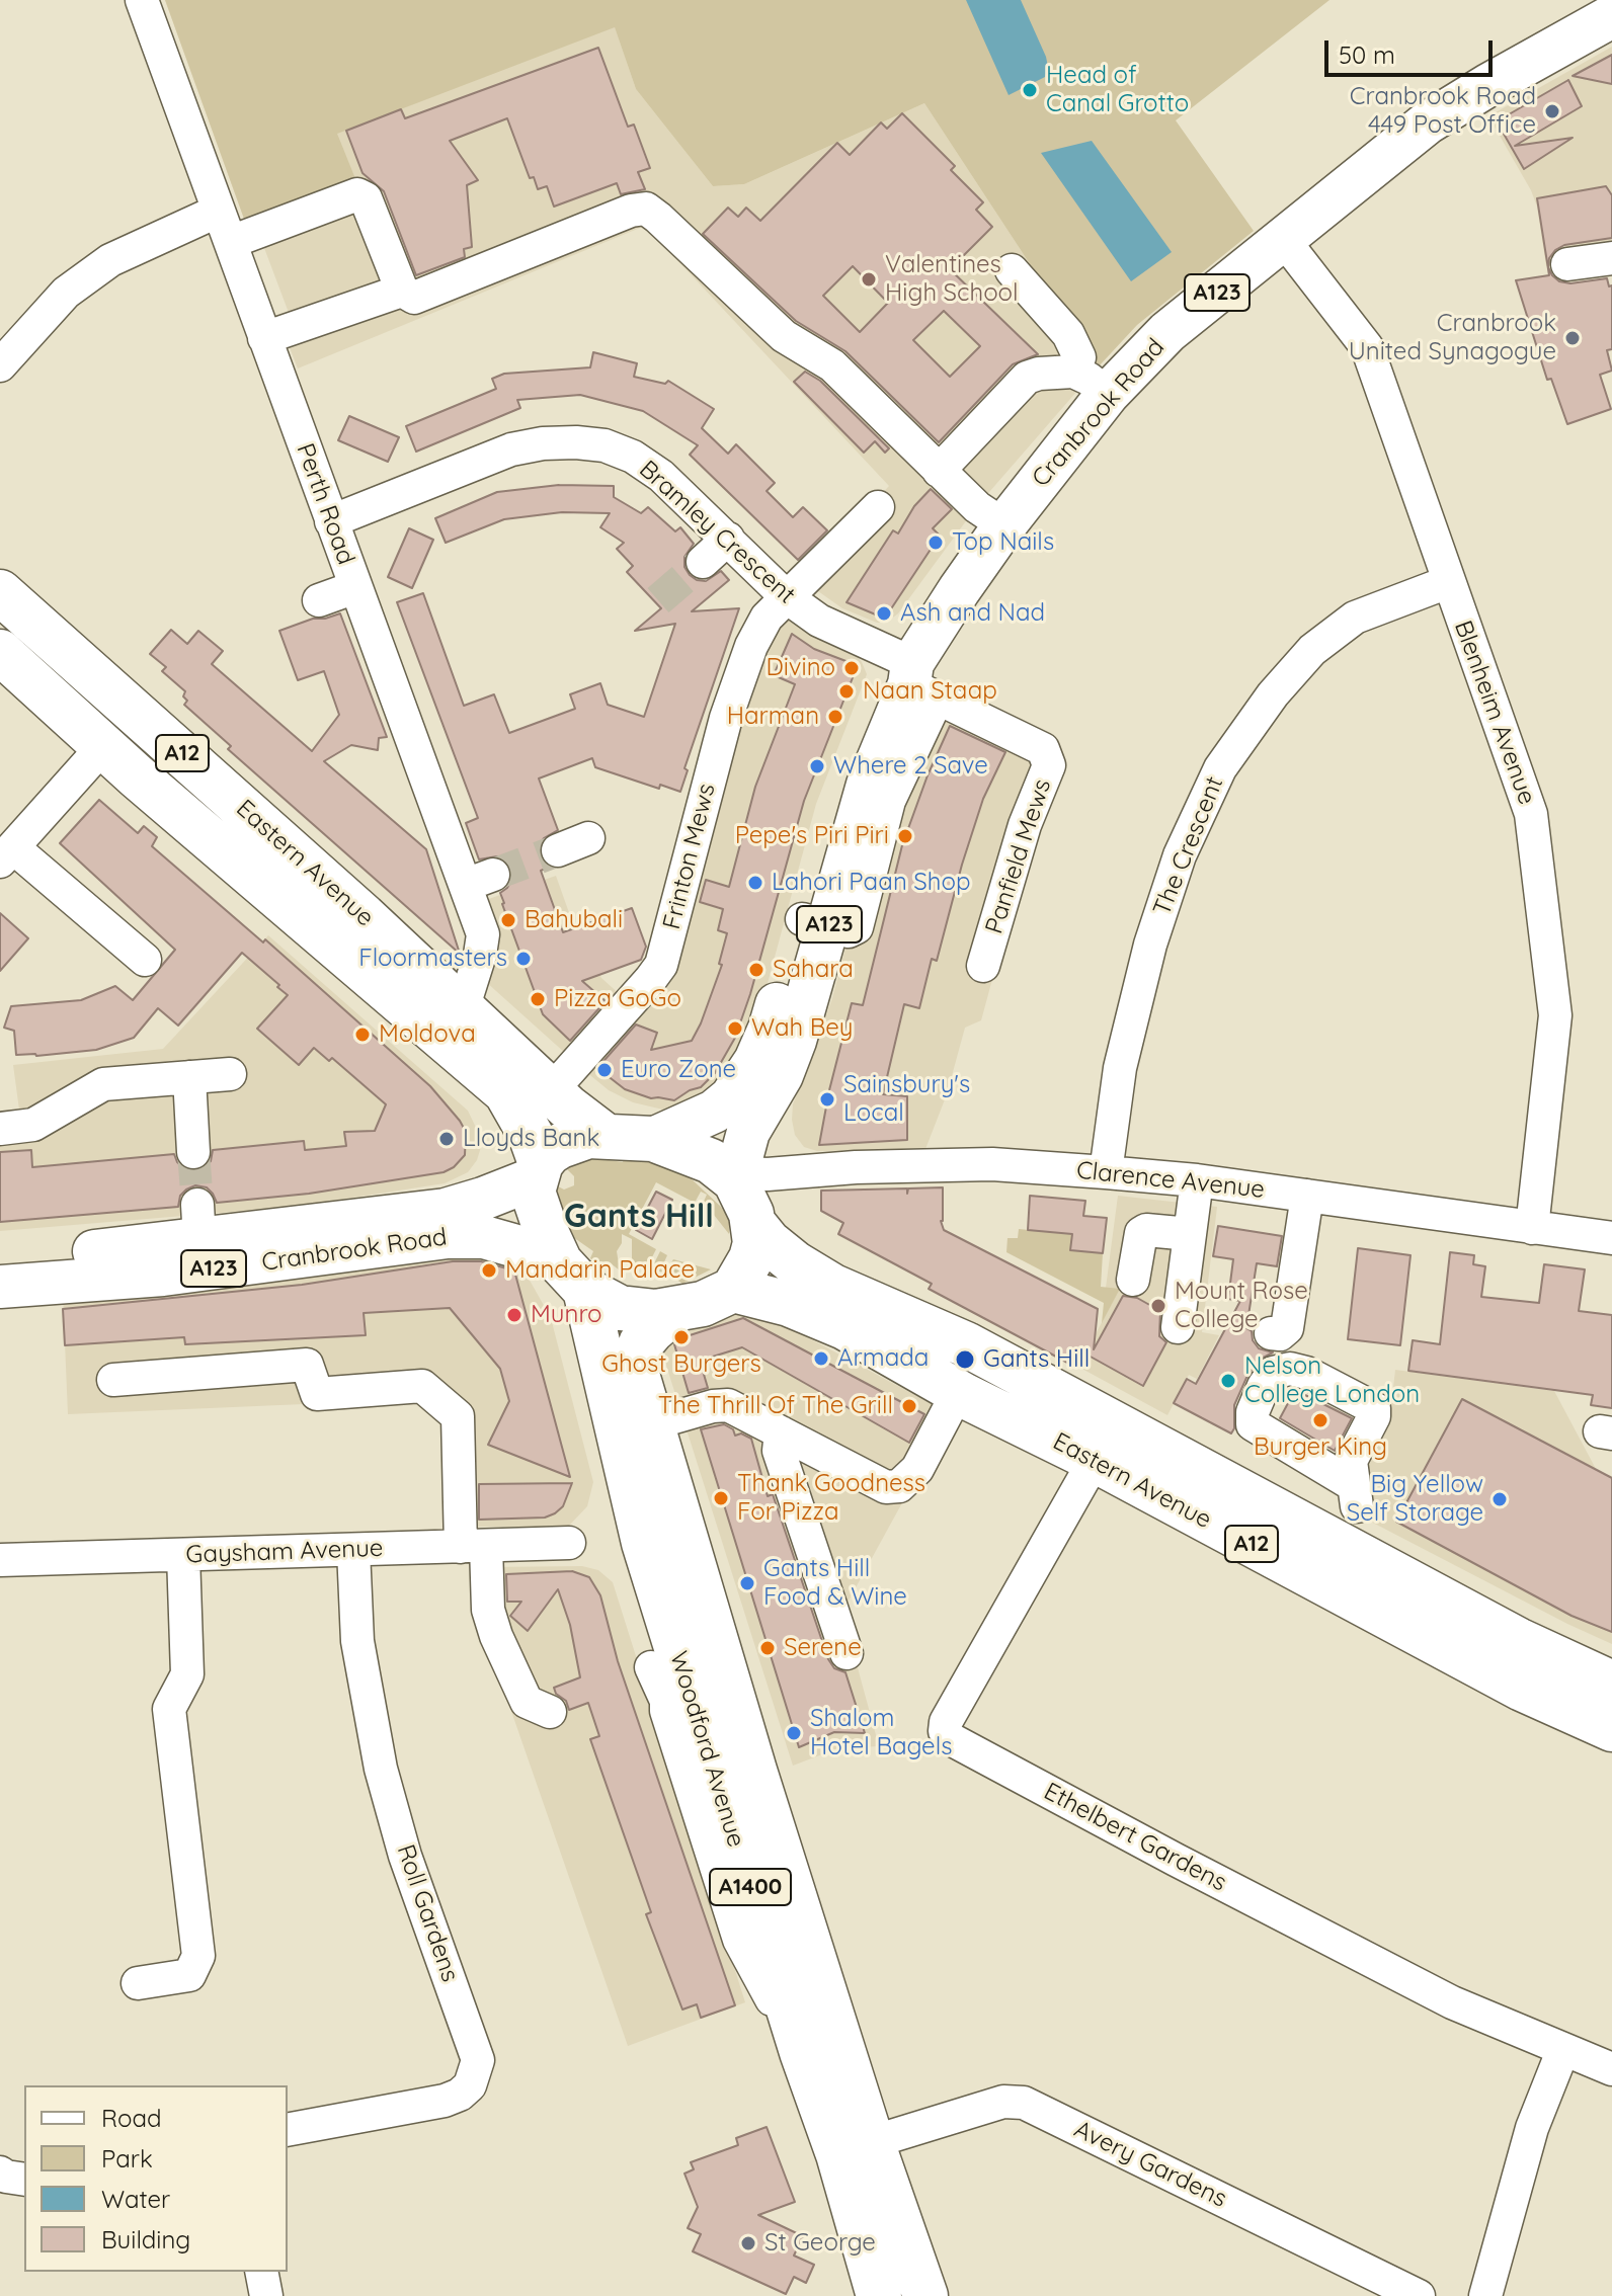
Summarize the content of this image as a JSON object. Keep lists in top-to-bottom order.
{
  "streets": {
    "highway": [
      "A123",
      "A12",
      "Eastern Avenue",
      "Woodford Avenue",
      "A1400"
    ],
    "main road": ["Cranbrook Road"],
    "street": [
      "Perth Road",
      "Bramley Crescent",
      "Blenheim Avenue",
      "The Crescent",
      "Frinton Mews",
      "Panfield Mews",
      "Clarence Avenue",
      "Gaysham Avenue",
      "Ethelbert Gardens",
      "Roll Gardens",
      "Avery Gardens"
    ]
  },
  "crossings": [
    ["A123", "Cranbrook Road"],
    ["A123", "A12"],
    ["A123", "Eastern Avenue"],
    ["A123", "Clarence Avenue"],
    ["A123", "Woodford Avenue"],
    ["Cranbrook Road", "Bramley Crescent"],
    ["Cranbrook Road", "Blenheim Avenue"],
    ["Cranbrook Road", "A12"],
    ["Cranbrook Road", "Panfield Mews"],
    ["Cranbrook Road", "Eastern Avenue"],
    ["Cranbrook Road", "Clarence Avenue"],
    ["Cranbrook Road", "Woodford Avenue"],
    ["Perth Road", "Bramley Crescent"],
    ["Perth Road", "Eastern Avenue"],
    ["Bramley Crescent", "Frinton Mews"],
    ["Bramley Crescent", "Panfield Mews"],
    ["Blenheim Avenue", "The Crescent"],
    ["Blenheim Avenue", "Clarence Avenue"],
    ["A12", "Eastern Avenue"],
    ["A12", "Clarence Avenue"],
    ["A12", "Woodford Avenue"],
    ["The Crescent", "Clarence Avenue"],
    ["Frinton Mews", "Eastern Avenue"],
    ["Eastern Avenue", "Clarence Avenue"],
    ["Eastern Avenue", "Woodford Avenue"],
    ["Eastern Avenue", "Ethelbert Gardens"],
    ["Clarence Avenue", "Woodford Avenue"],
    ["Gaysham Avenue", "Roll Gardens"],
    ["Woodford Avenue", "Avery Gardens"]
  ],
  "districts": ["Gants Hill"],
  "places": [
    "Head of Canal Grotto",
    "Cranbrook Road 449 Post Office",
    "Valentines High School",
    "Cranbrook United Synagogue",
    "Top Nails",
    "Ash and Nad",
    "Divino",
    "Naan Staap",
    "Harman",
    "Where 2 Save",
    "Pepe's Piri Piri",
    "Lahori Paan Shop",
    "Bahubali",
    "Floormasters",
    "Sahara",
    "Pizza GoGo",
    "Wah Bey",
    "Moldova",
    "Euro Zone",
    "Sainsbury's Local",
    "Lloyds Bank",
    "Mandarin Palace",
    "Mount Rose College",
    "Munro",
    "Ghost Burgers",
    "Armada",
    "Gants Hill",
    "Nelson College London",
    "The Thrill Of The Grill",
    "Burger King",
    "Thank Goodness For Pizza",
    "Big Yellow Self Storage",
    "Gants Hill Food & Wine",
    "Serene",
    "Shalom Hotel Bagels",
    "St George"
  ],
  "legend": [
    "Road",
    "Park",
    "Water",
    "Building"
  ],
  "scale_bar": "50 m"
}
